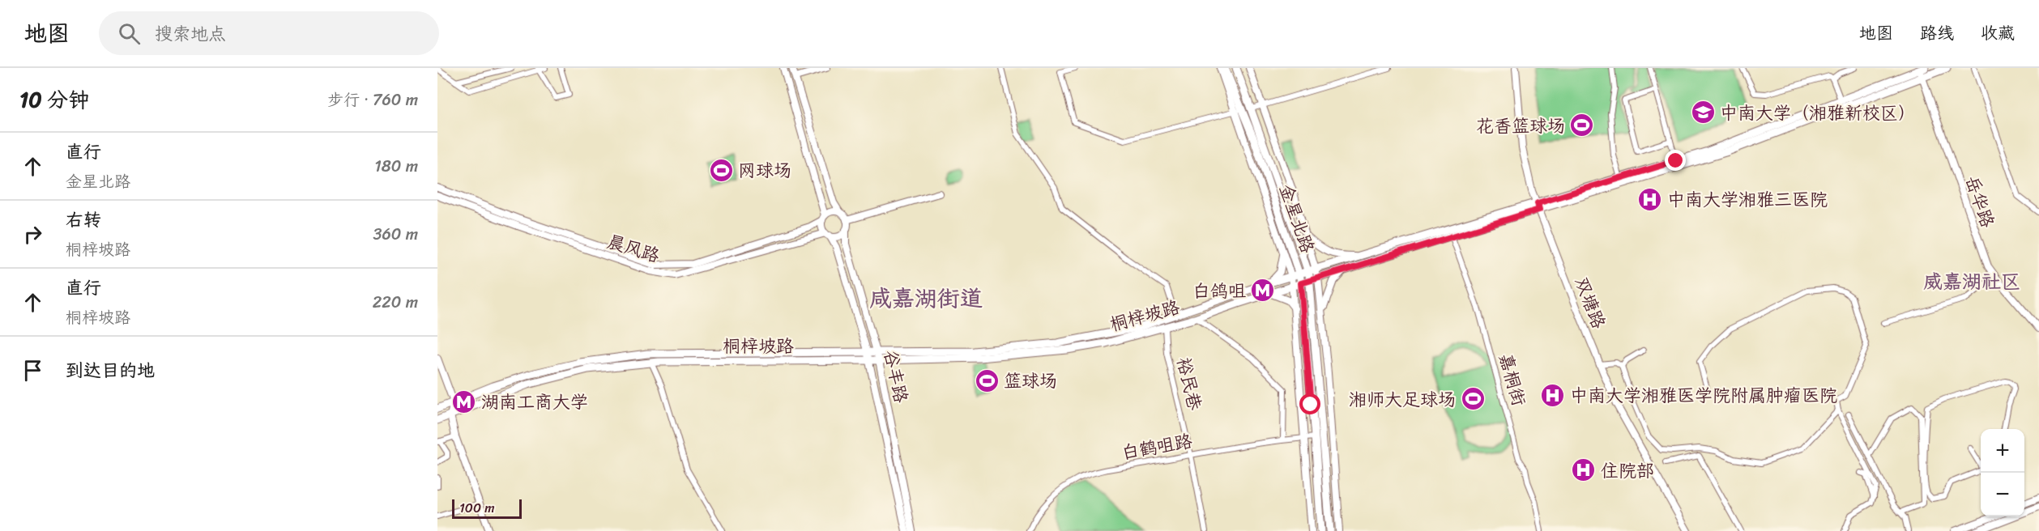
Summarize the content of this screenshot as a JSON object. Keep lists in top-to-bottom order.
{
  "streets": {
    "main road": ["金星北路", "桐梓坡路"],
    "street": [
      "岳华路",
      "晨风路",
      "双塘路",
      "谷丰路",
      "嘉桐街",
      "裕民巷",
      "白鹤咀路"
    ]
  },
  "crossings": [
    ["岳华路", "桐梓坡路"],
    ["金星北路", "桐梓坡路"],
    ["金星北路", "白鹤咀路"],
    ["晨风路", "谷丰路"],
    ["双塘路", "桐梓坡路"],
    ["桐梓坡路", "谷丰路"],
    ["桐梓坡路", "嘉桐街"],
    ["桐梓坡路", "裕民巷"],
    ["裕民巷", "白鹤咀路"]
  ],
  "districts": ["威嘉湖社区", "咸嘉湖街道"],
  "places": {
    "school or university": ["中南大学（湘雅新校区）"],
    "sports": [
      "花香篮球场",
      "网球场",
      "篮球场",
      "湘师大足球场"
    ],
    "hospital": ["中南大学湘雅三医院", "中南大学湘雅医学院附属肿瘤医院", "住院部"],
    "metro station": ["白鸽咀", "湖南工商大学"]
  },
  "scale_bar": "100 m",
  "page": {
    "header": "地图",
    "search": "搜索地点",
    "nav": ["地图", "路线", "收藏"],
    "heading": ["10 分钟", "步行 · 760 m"],
    "list": [
      ["直行", "金星北路", "180 m"],
      ["右转", "桐梓坡路", "360 m"],
      ["直行", "桐梓坡路", "220 m"],
      "到达目的地"
    ],
    "map_buttons": ["+", "−"],
    "scale": "100 m"
  }
}
